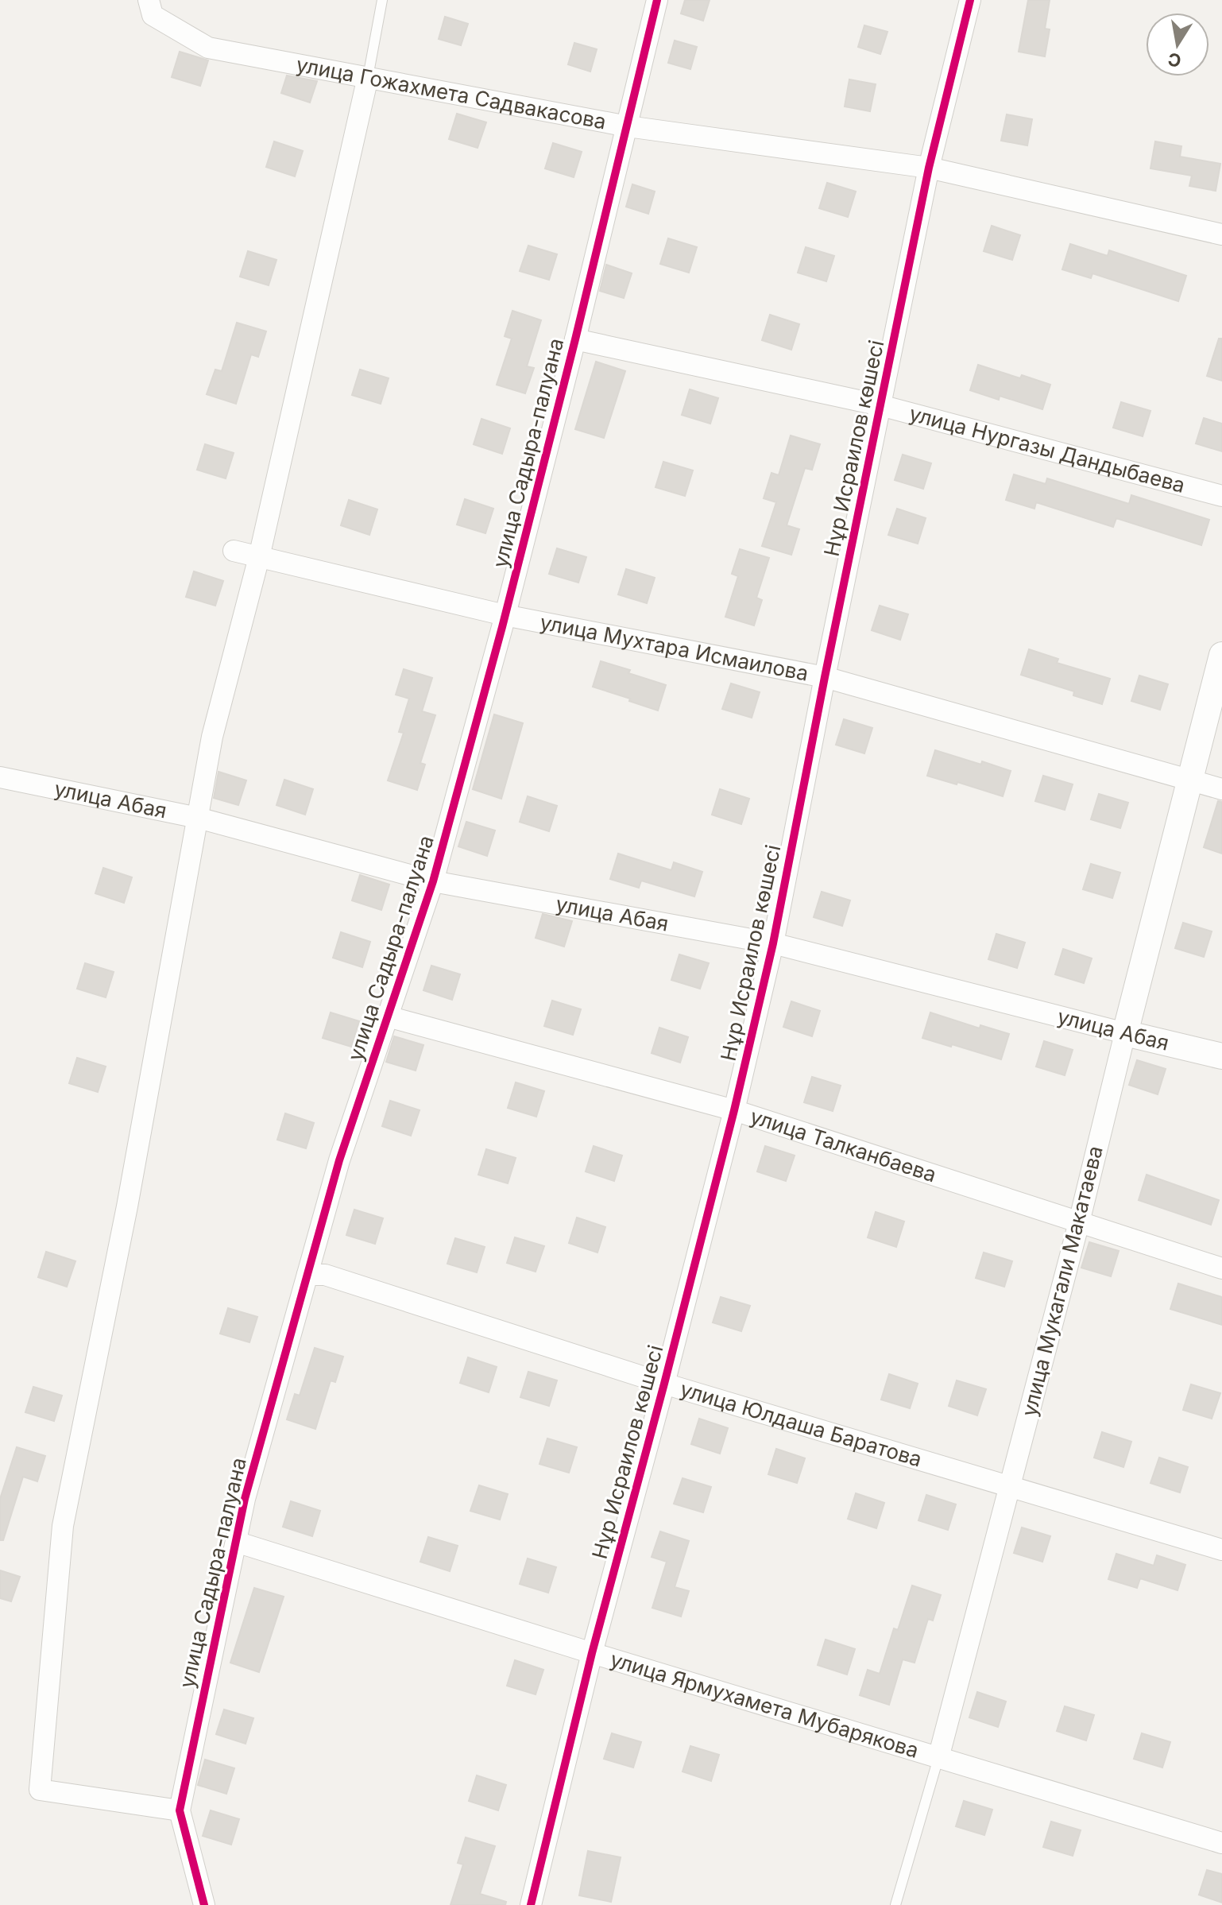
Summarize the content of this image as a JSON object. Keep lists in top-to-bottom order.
{
  "streets": {
    "street": [
      "улица Гожахмета Садвакасова",
      "Нұр Исраилов көшесі",
      "улица Нургазы Дандыбаева",
      "улица Садыра-палуана",
      "улица Мухтара Исмаилова",
      "улица Абая",
      "улица Талканбаева",
      "улица Мукагали Макатаева",
      "улица Юлдаша Баратова",
      "улица Ярмухамета Мубарякова"
    ]
  },
  "crossings": [
    ["улица Гожахмета Садвакасова", "Нұр Исраилов көшесі"],
    ["улица Гожахмета Садвакасова", "улица Садыра-палуана"],
    ["Нұр Исраилов көшесі", "улица Нургазы Дандыбаева"],
    ["Нұр Исраилов көшесі", "улица Мухтара Исмаилова"],
    ["Нұр Исраилов көшесі", "улица Абая"],
    ["Нұр Исраилов көшесі", "улица Талканбаева"],
    ["Нұр Исраилов көшесі", "улица Юлдаша Баратова"],
    ["Нұр Исраилов көшесі", "улица Ярмухамета Мубарякова"],
    ["улица Нургазы Дандыбаева", "улица Садыра-палуана"],
    ["улица Садыра-палуана", "улица Мухтара Исмаилова"],
    ["улица Садыра-палуана", "улица Абая"],
    ["улица Садыра-палуана", "улица Талканбаева"],
    ["улица Садыра-палуана", "улица Юлдаша Баратова"],
    ["улица Садыра-палуана", "улица Ярмухамета Мубарякова"],
    ["улица Мухтара Исмаилова", "улица Мукагали Макатаева"],
    ["улица Абая", "улица Мукагали Макатаева"],
    ["улица Талканбаева", "улица Мукагали Макатаева"],
    ["улица Мукагали Макатаева", "улица Юлдаша Баратова"],
    ["улица Мукагали Макатаева", "улица Ярмухамета Мубарякова"]
  ],
  "north": "bottom"
}
